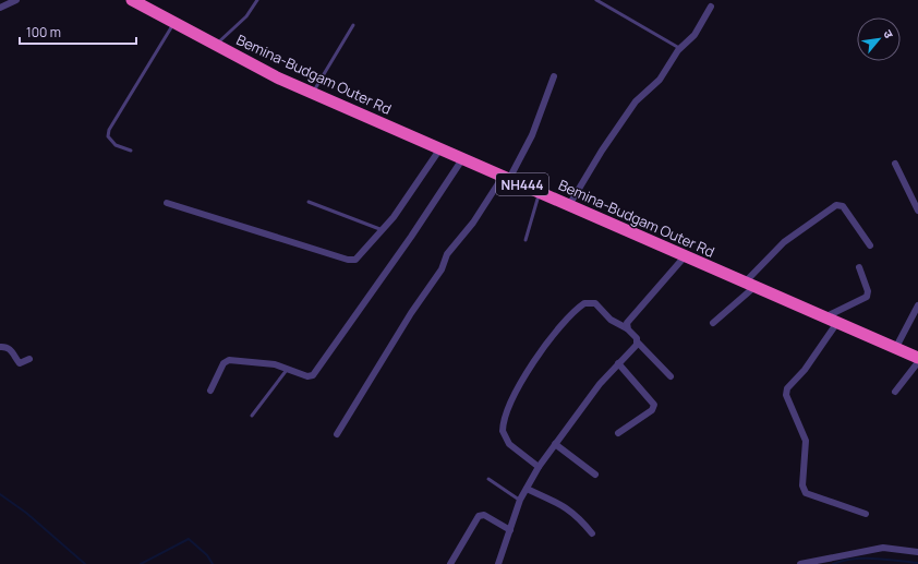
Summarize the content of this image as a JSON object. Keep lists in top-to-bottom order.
{
  "streets": {
    "highway": ["Bemina-Budgam Outer Rd", "NH444"]
  },
  "scale_bar": "100 m",
  "north": "top right"
}
